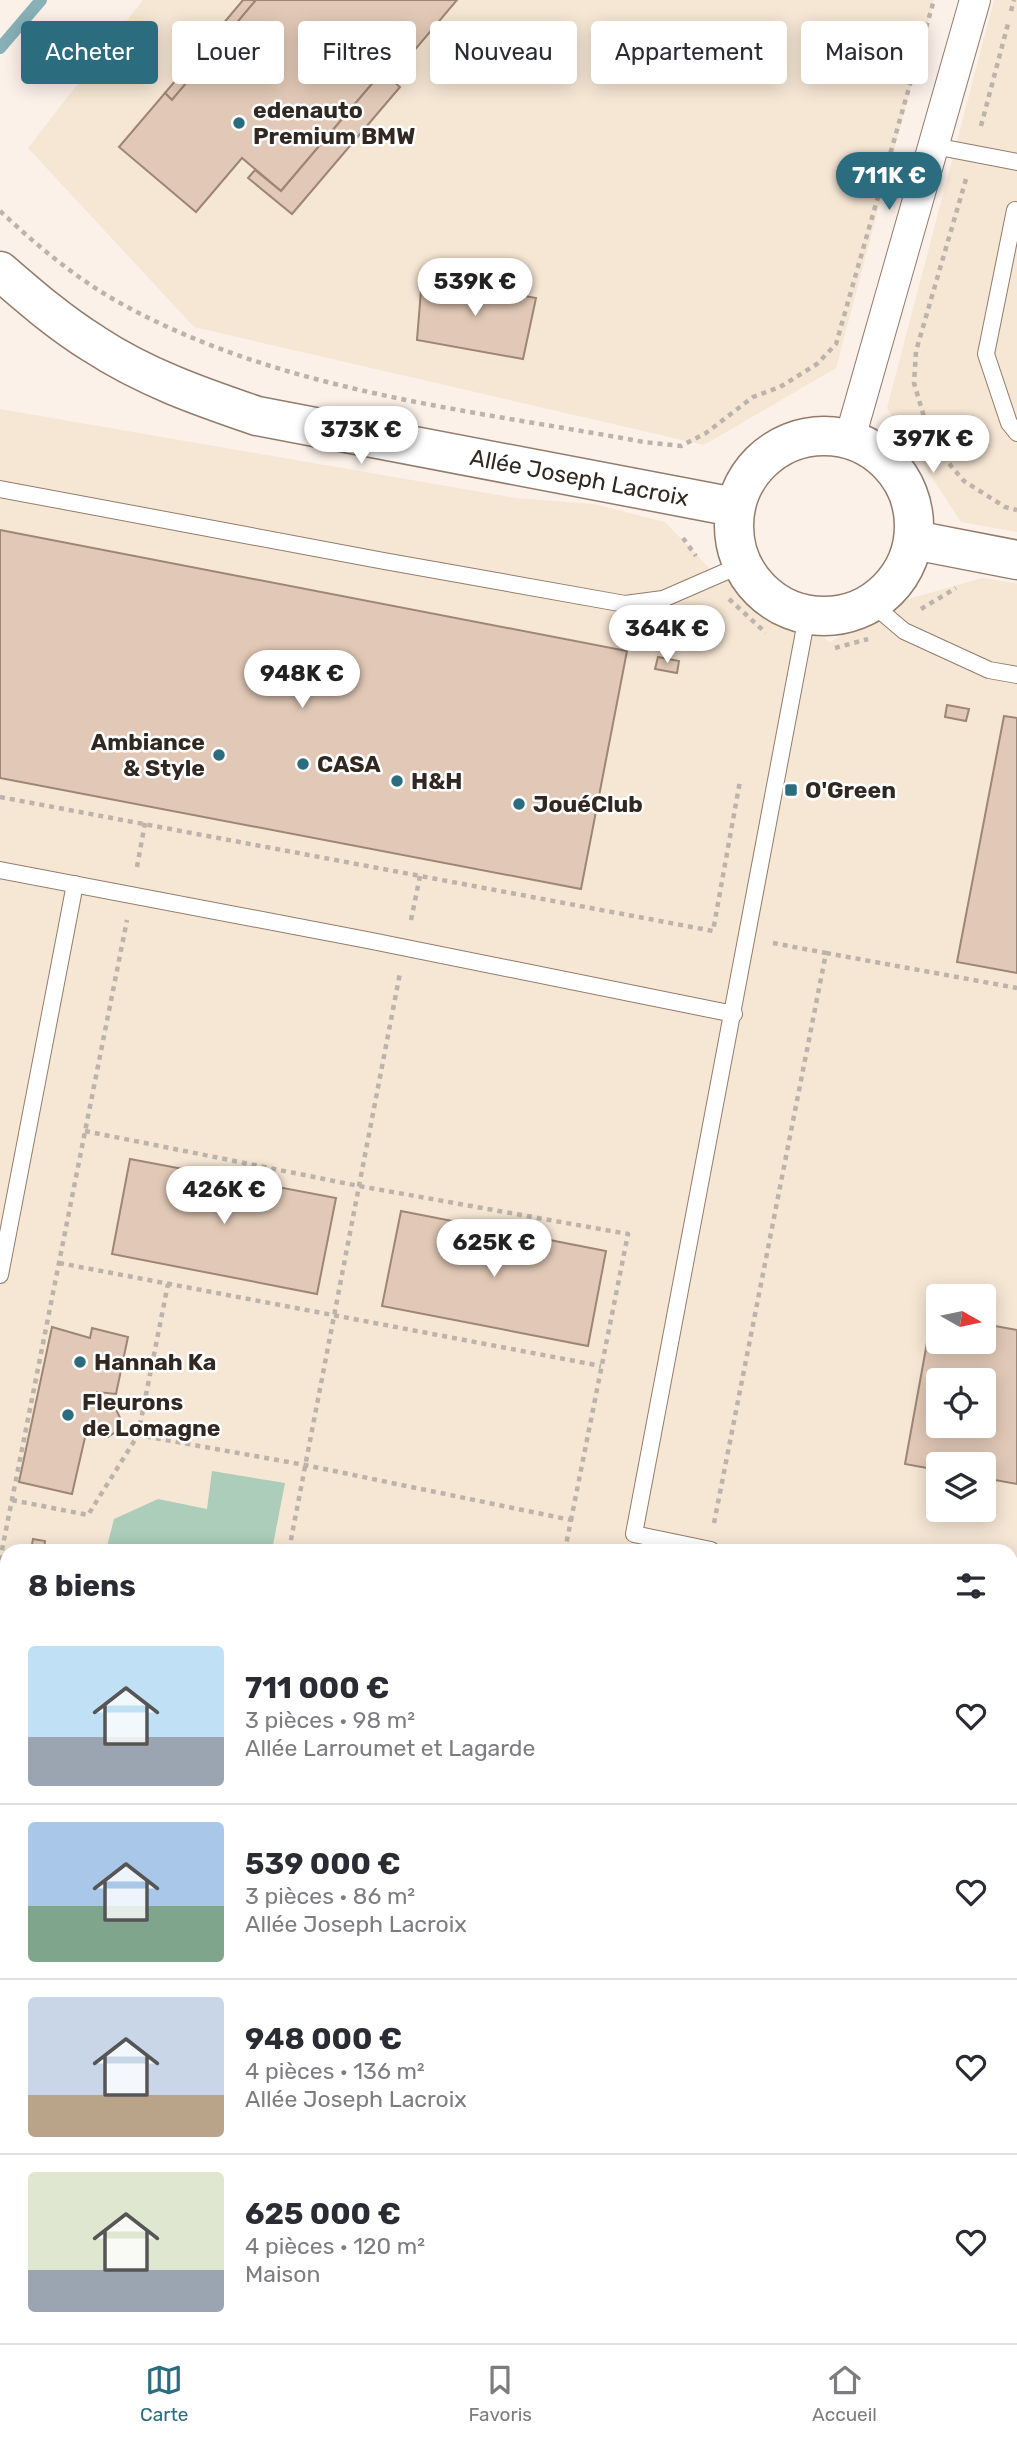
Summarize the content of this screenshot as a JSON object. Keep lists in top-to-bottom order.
{
  "streets": {
    "street": ["Allée Joseph Lacroix"]
  },
  "places": {
    "other": [
      "edenauto Premium BMW",
      "Ambiance & Style",
      "CASA",
      "H&H",
      "JouéClub",
      "Hannah Ka",
      "Fleurons de Lomagne"
    ],
    "transit": ["O'Green"]
  },
  "north": "right",
  "page": {
    "chip": [
      "Acheter",
      "Louer",
      "Filtres",
      "Nouveau",
      "Appartement",
      "Maison"
    ],
    "price": [
      "711K €",
      "539K €",
      "373K €",
      "397K €",
      "364K €",
      "948K €",
      "426K €",
      "625K €"
    ],
    "heading": "8 biens",
    "list": [
      {
        "name": "711 000 €",
        "note": "3 pièces · 98 m² · Allée Larroumet et Lagarde"
      },
      {
        "name": "539 000 €",
        "note": "3 pièces · 86 m² · Allée Joseph Lacroix"
      },
      {
        "name": "948 000 €",
        "note": "4 pièces · 136 m² · Allée Joseph Lacroix"
      },
      {
        "name": "625 000 €",
        "note": "4 pièces · 120 m² · Maison"
      }
    ],
    "tabs": ["Carte", "Favoris", "Accueil"]
  }
}
